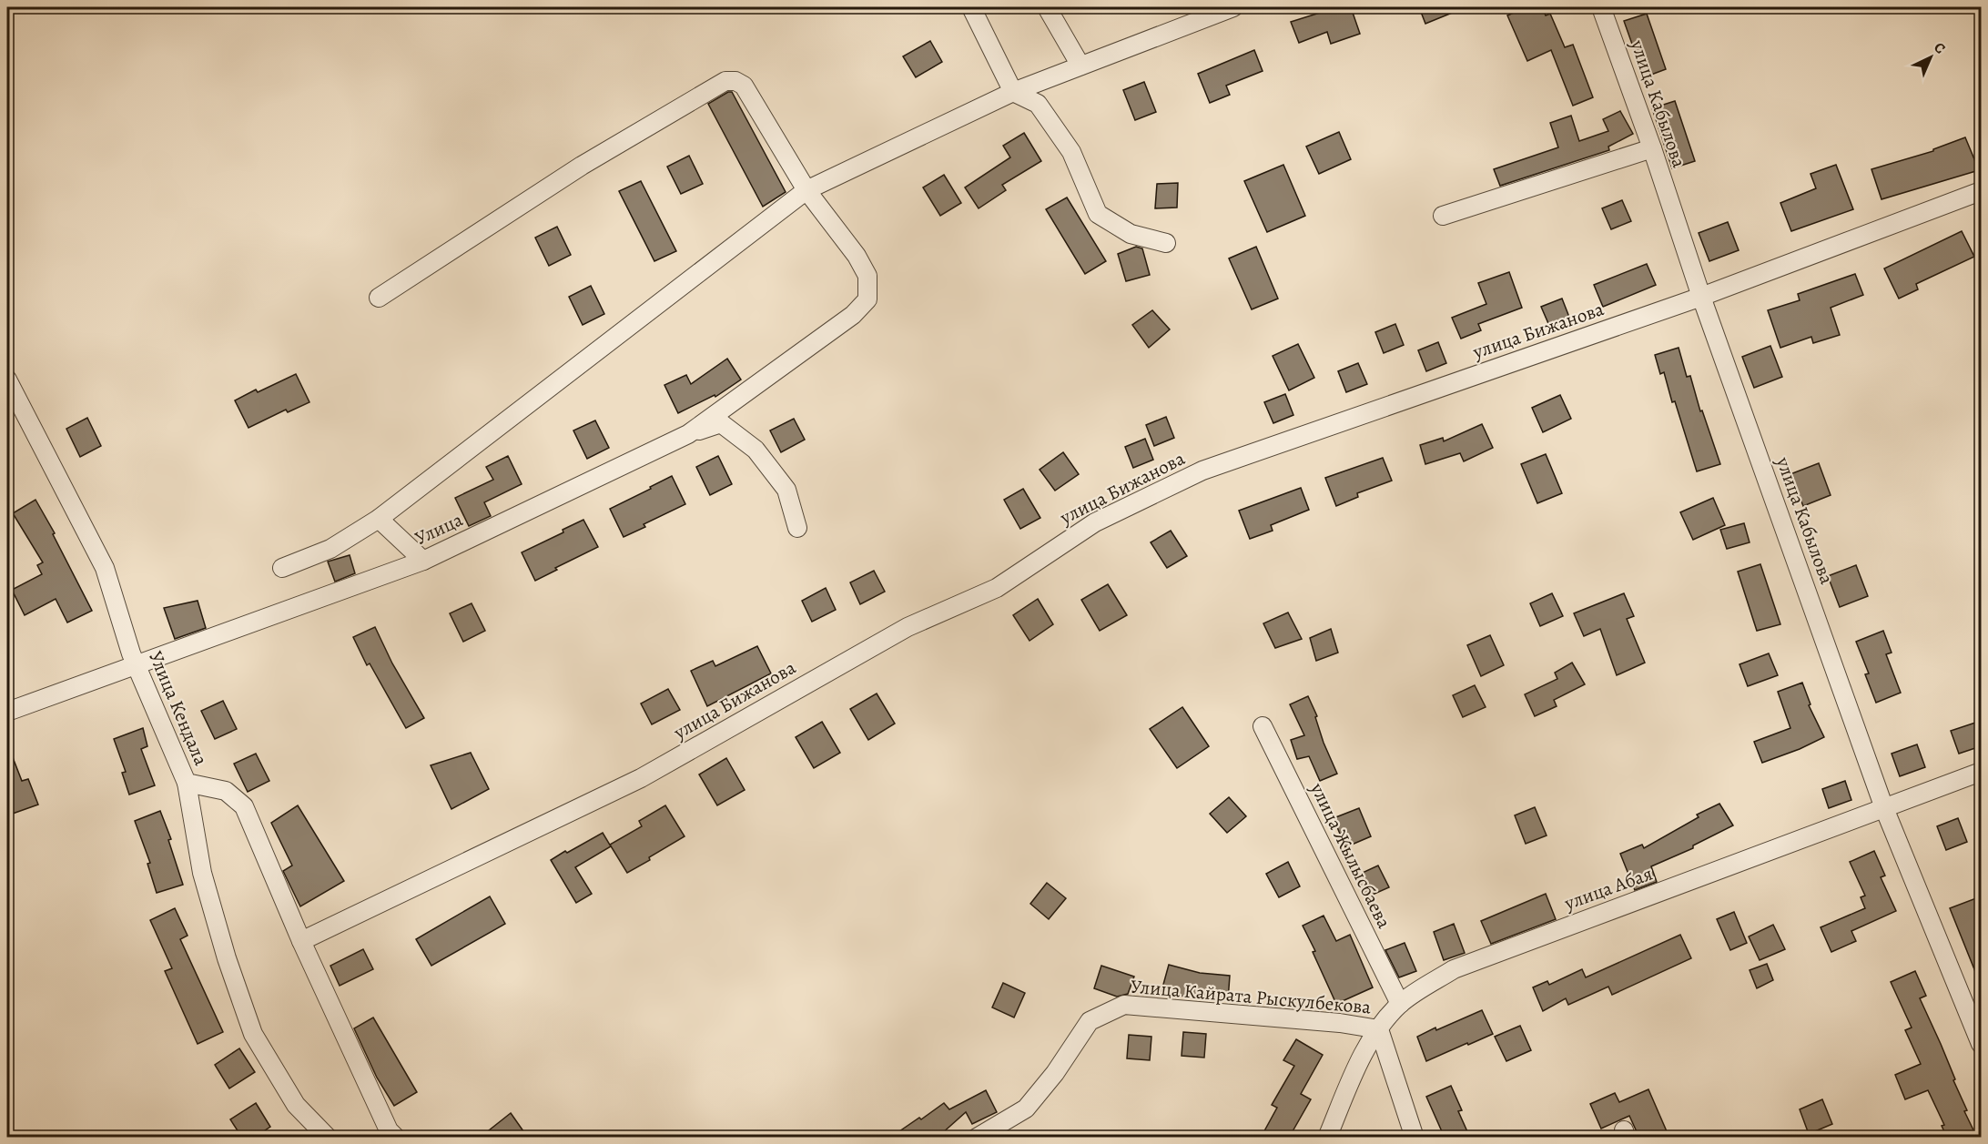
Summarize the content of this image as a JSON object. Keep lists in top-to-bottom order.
{
  "streets": {
    "street": [
      "улица Кабылова",
      "улица Бижанова",
      "Улица",
      "Улица Кендала",
      "улица Жылысбаева",
      "улица Абая",
      "Улица Кайрата Рыскулбекова"
    ]
  },
  "crossings": [
    ["улица Кабылова", "улица Бижанова"],
    ["улица Кабылова", "улица Абая"],
    ["улица Бижанова", "Улица Кендала"],
    ["Улица", "Улица Кендала"],
    ["улица Жылысбаева", "улица Абая"],
    ["улица Абая", "Улица Кайрата Рыскулбекова"]
  ],
  "north": "top right"
}
